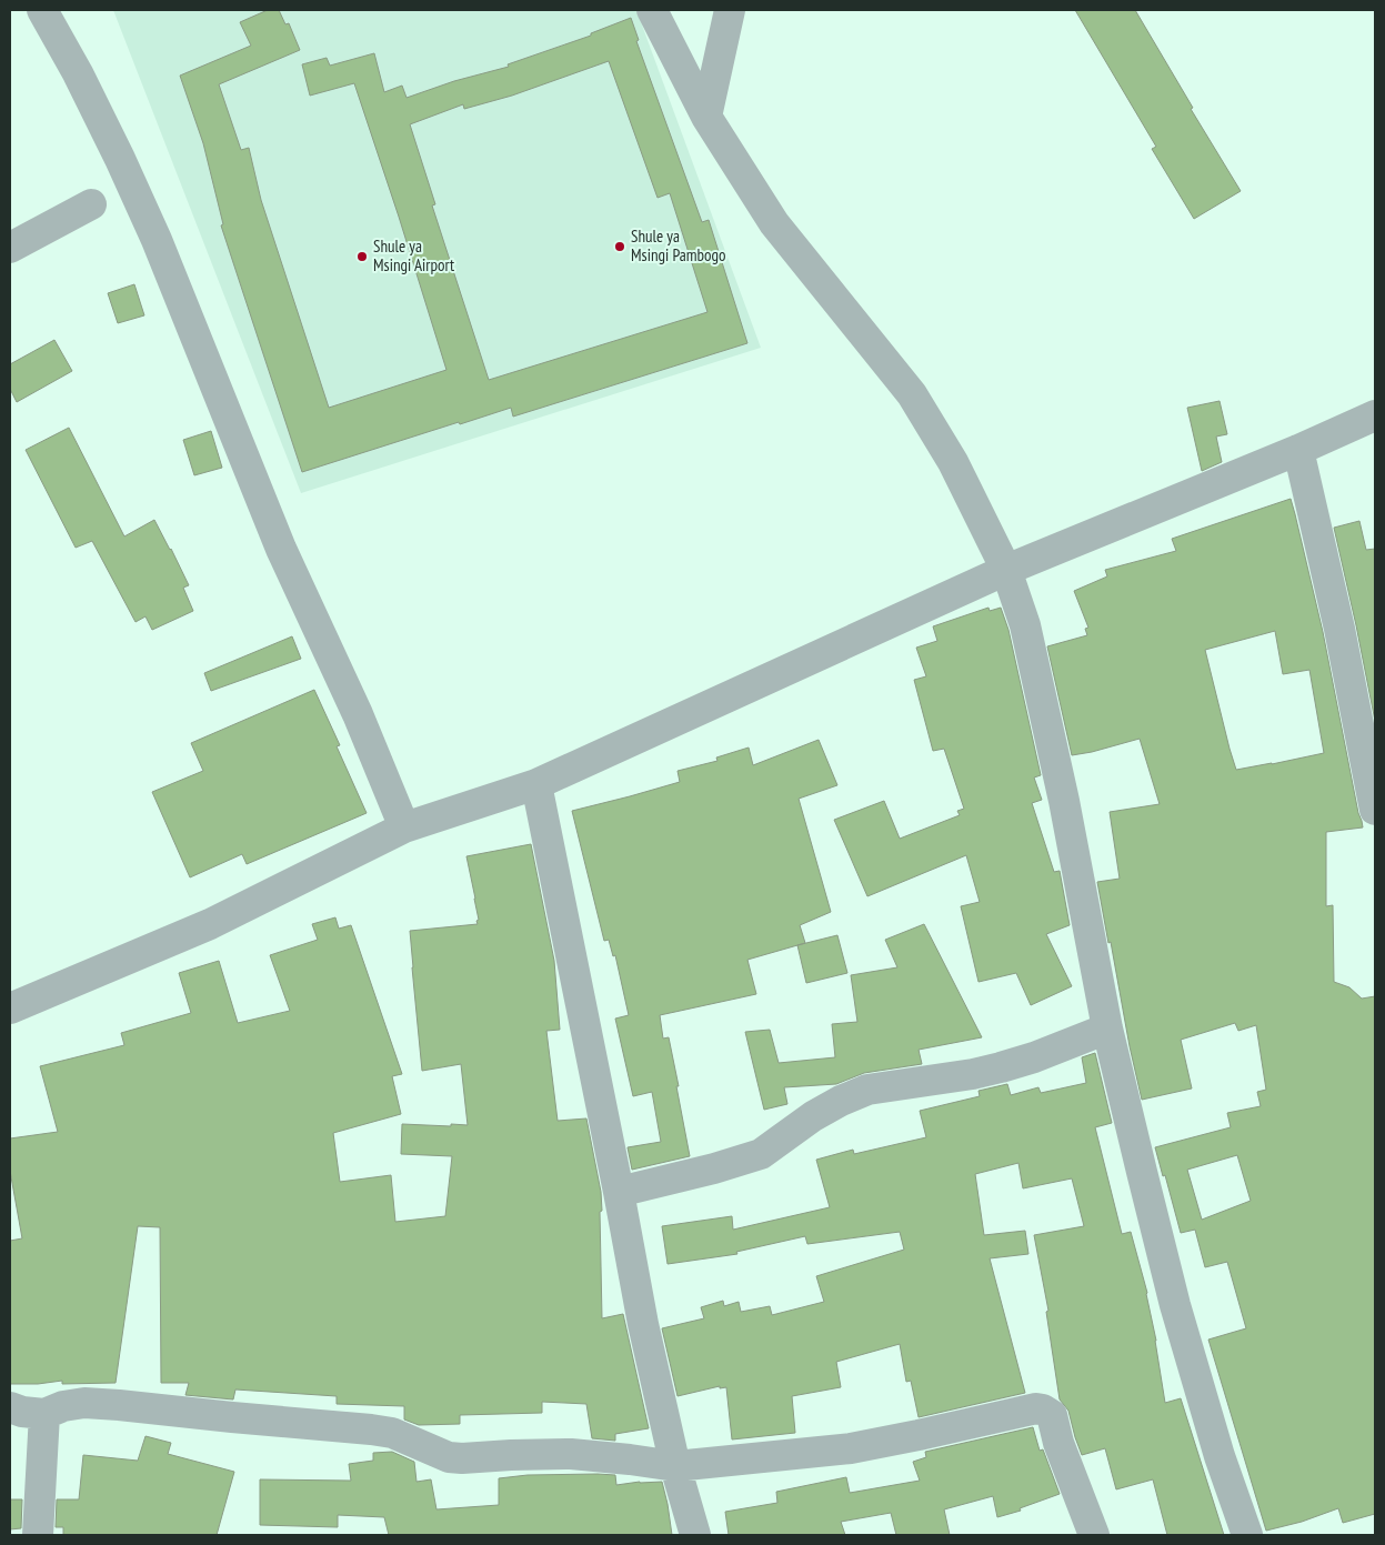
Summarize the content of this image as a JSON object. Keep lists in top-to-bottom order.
{
  "places": ["Shule ya Msingi Pambogo", "Shule ya Msingi Airport"]
}
